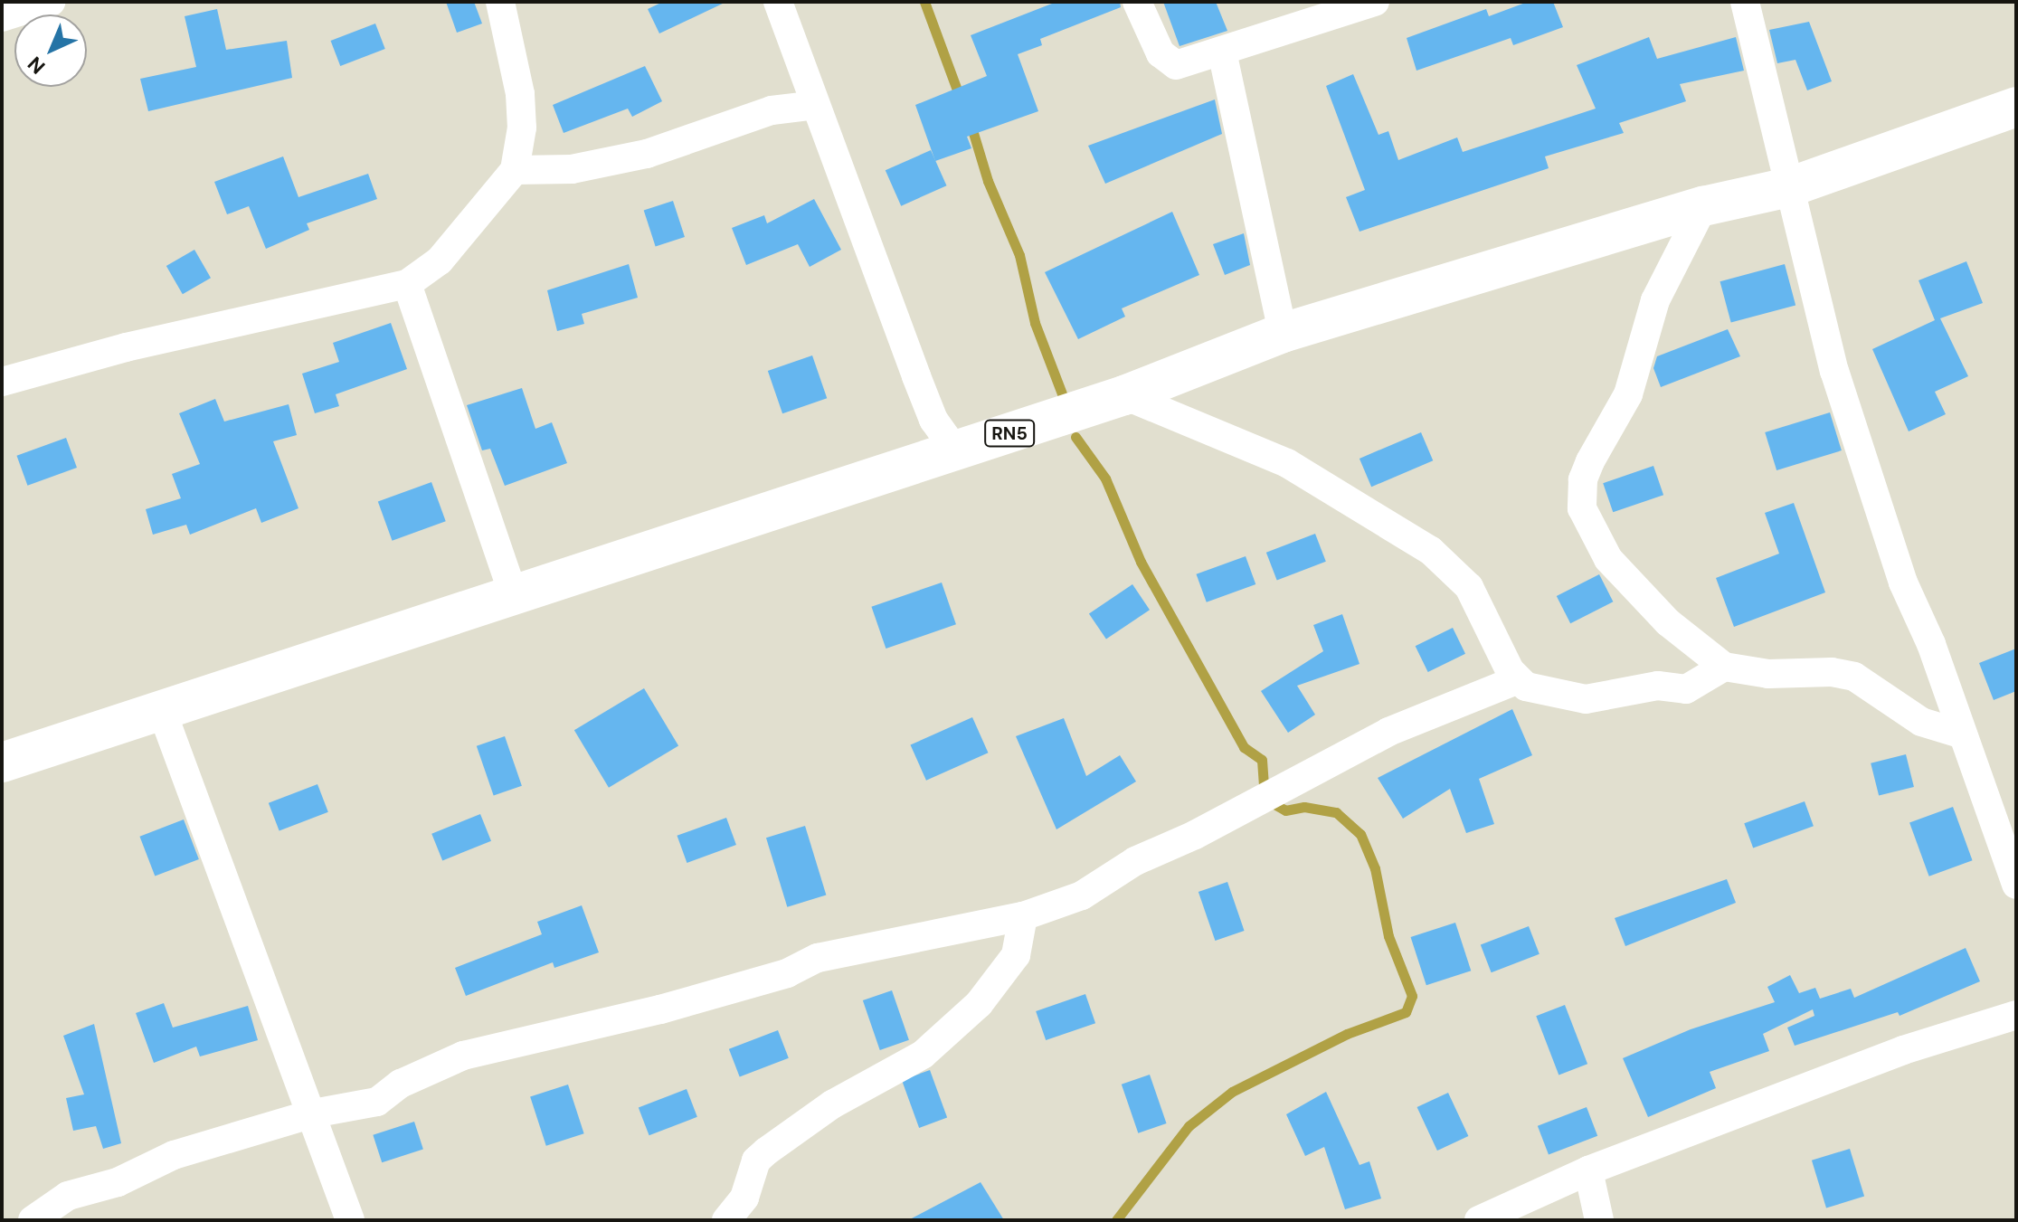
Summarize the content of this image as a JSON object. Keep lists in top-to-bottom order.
{
  "streets": {
    "highway": ["RN5"]
  },
  "north": "bottom left"
}
